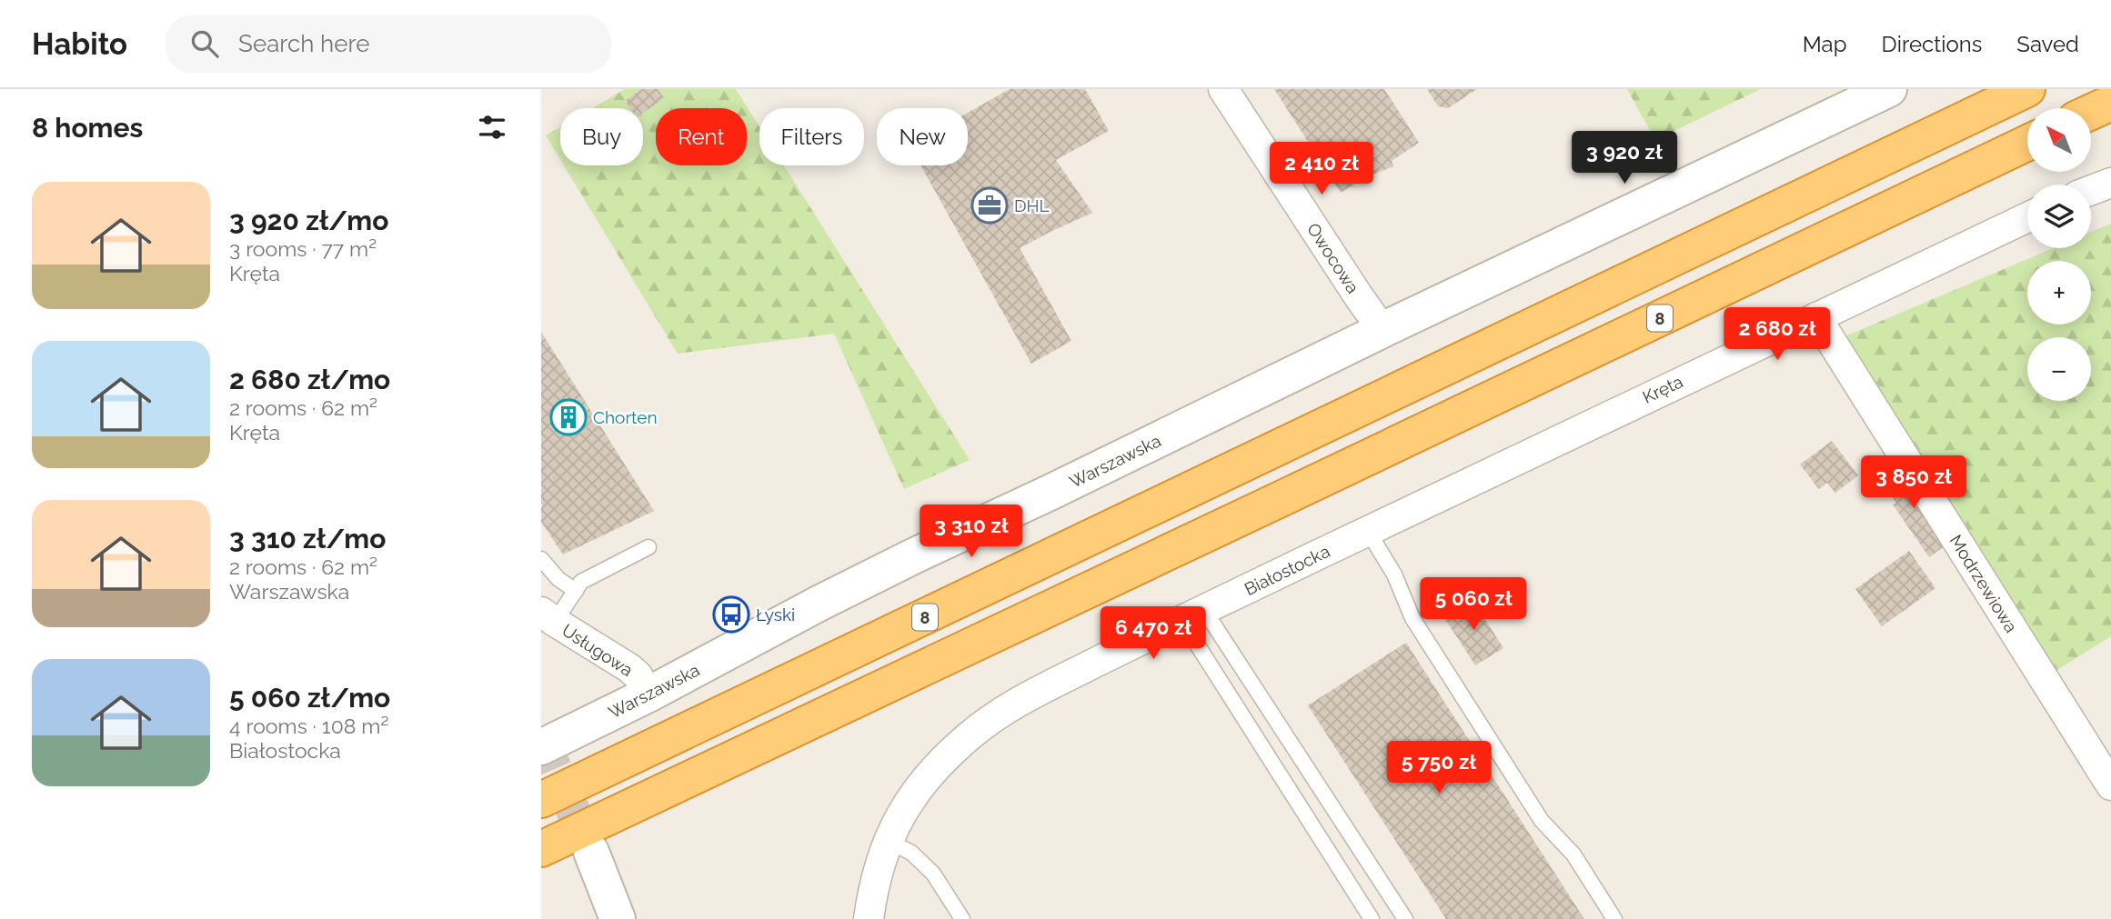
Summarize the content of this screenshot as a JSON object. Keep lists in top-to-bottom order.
{
  "streets": {
    "highway": ["8"],
    "street": [
      "Owocowa",
      "Kręta",
      "Warszawska",
      "Białostocka",
      "Modrzewiowa",
      "Usługowa"
    ]
  },
  "crossings": [
    ["Owocowa", "Warszawska"],
    ["Kręta", "Białostocka"],
    ["Kręta", "Modrzewiowa"],
    ["Warszawska", "Usługowa"]
  ],
  "places": {
    "office": ["DHL"],
    "building": ["Chorten"],
    "bus stop": ["Łyski"]
  },
  "north": "top left",
  "page": {
    "header": "Habito",
    "search": "Search here",
    "nav": ["Map", "Directions", "Saved"],
    "heading": "8 homes",
    "map_buttons": ["+", "−"],
    "chip": [
      "Buy",
      "Rent",
      "Filters",
      "New"
    ],
    "price": [
      "3 920 zł",
      "2 410 zł",
      "2 680 zł",
      "3 850 zł",
      "3 310 zł",
      "5 060 zł",
      "6 470 zł",
      "5 750 zł"
    ],
    "list": [
      {
        "name": "3 920 zł/mo",
        "note": "3 rooms · 77 m² · Kręta"
      },
      {
        "name": "2 680 zł/mo",
        "note": "2 rooms · 62 m² · Kręta"
      },
      {
        "name": "3 310 zł/mo",
        "note": "2 rooms · 62 m² · Warszawska"
      },
      {
        "name": "5 060 zł/mo",
        "note": "4 rooms · 108 m² · Białostocka"
      }
    ]
  }
}
